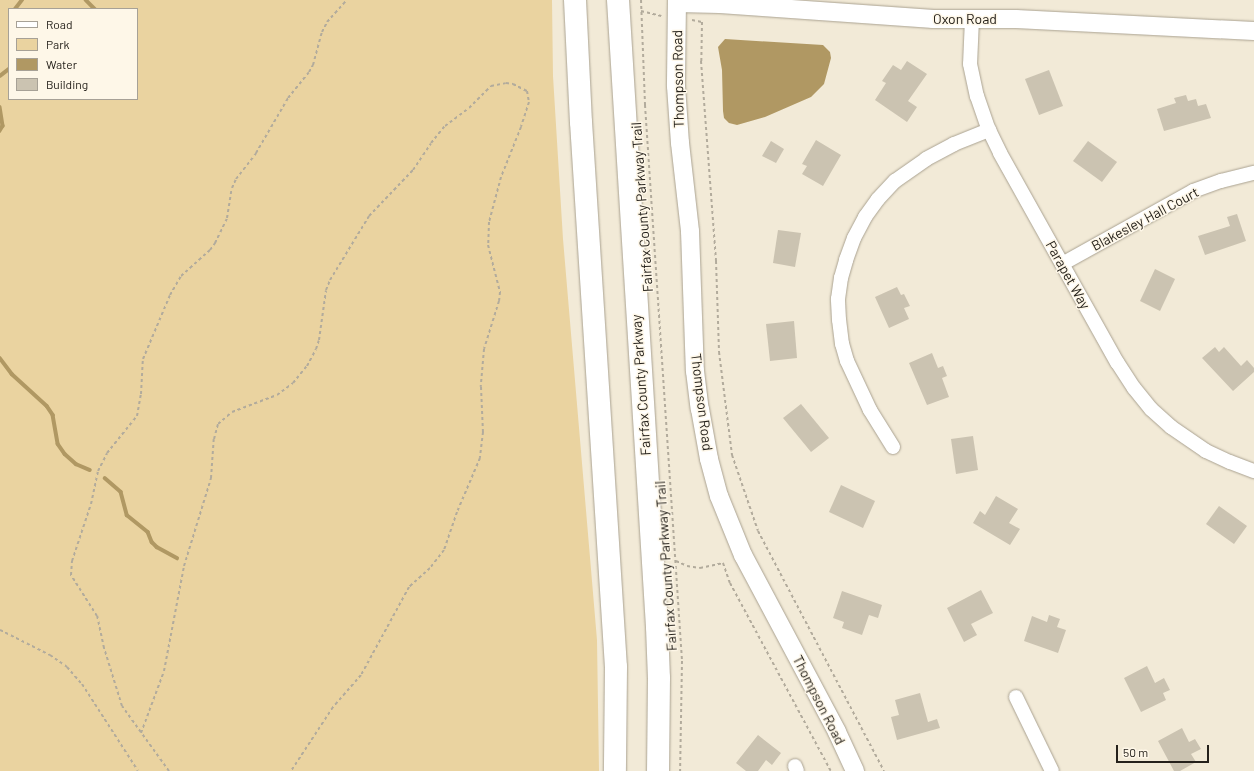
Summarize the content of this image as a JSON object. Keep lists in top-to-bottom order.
{
  "streets": {
    "highway": ["Fairfax County Parkway"],
    "street": [
      "Oxon Road",
      "Thompson Road",
      "Blakesley Hall Court",
      "Parapet Way"
    ],
    "path": ["Fairfax County Parkway Trail"]
  },
  "crossings": [
    ["Oxon Road", "Thompson Road"],
    ["Oxon Road", "Parapet Way"],
    ["Blakesley Hall Court", "Parapet Way"]
  ],
  "legend": [
    "Road",
    "Park",
    "Water",
    "Building"
  ],
  "scale_bar": "50 m"
}
